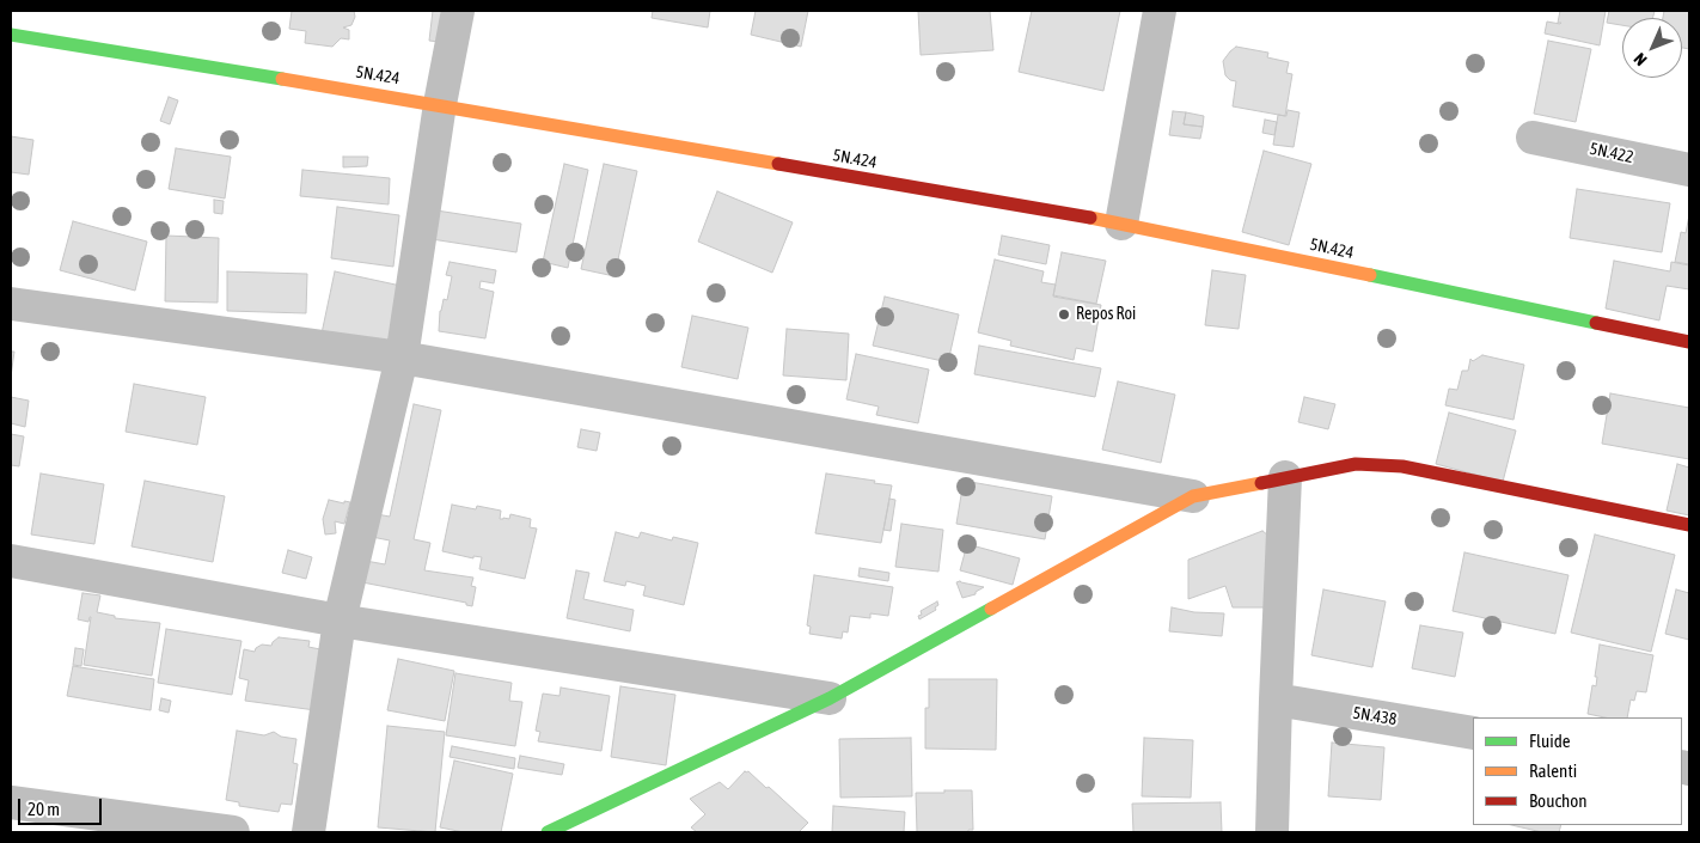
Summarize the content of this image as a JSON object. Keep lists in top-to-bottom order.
{
  "streets": {
    "street": ["5N.424", "5N.422", "5N.438"]
  },
  "places": ["Repos Roi"],
  "legend": ["Fluide", "Ralenti", "Bouchon"],
  "scale_bar": "20 m",
  "north": "bottom left"
}
